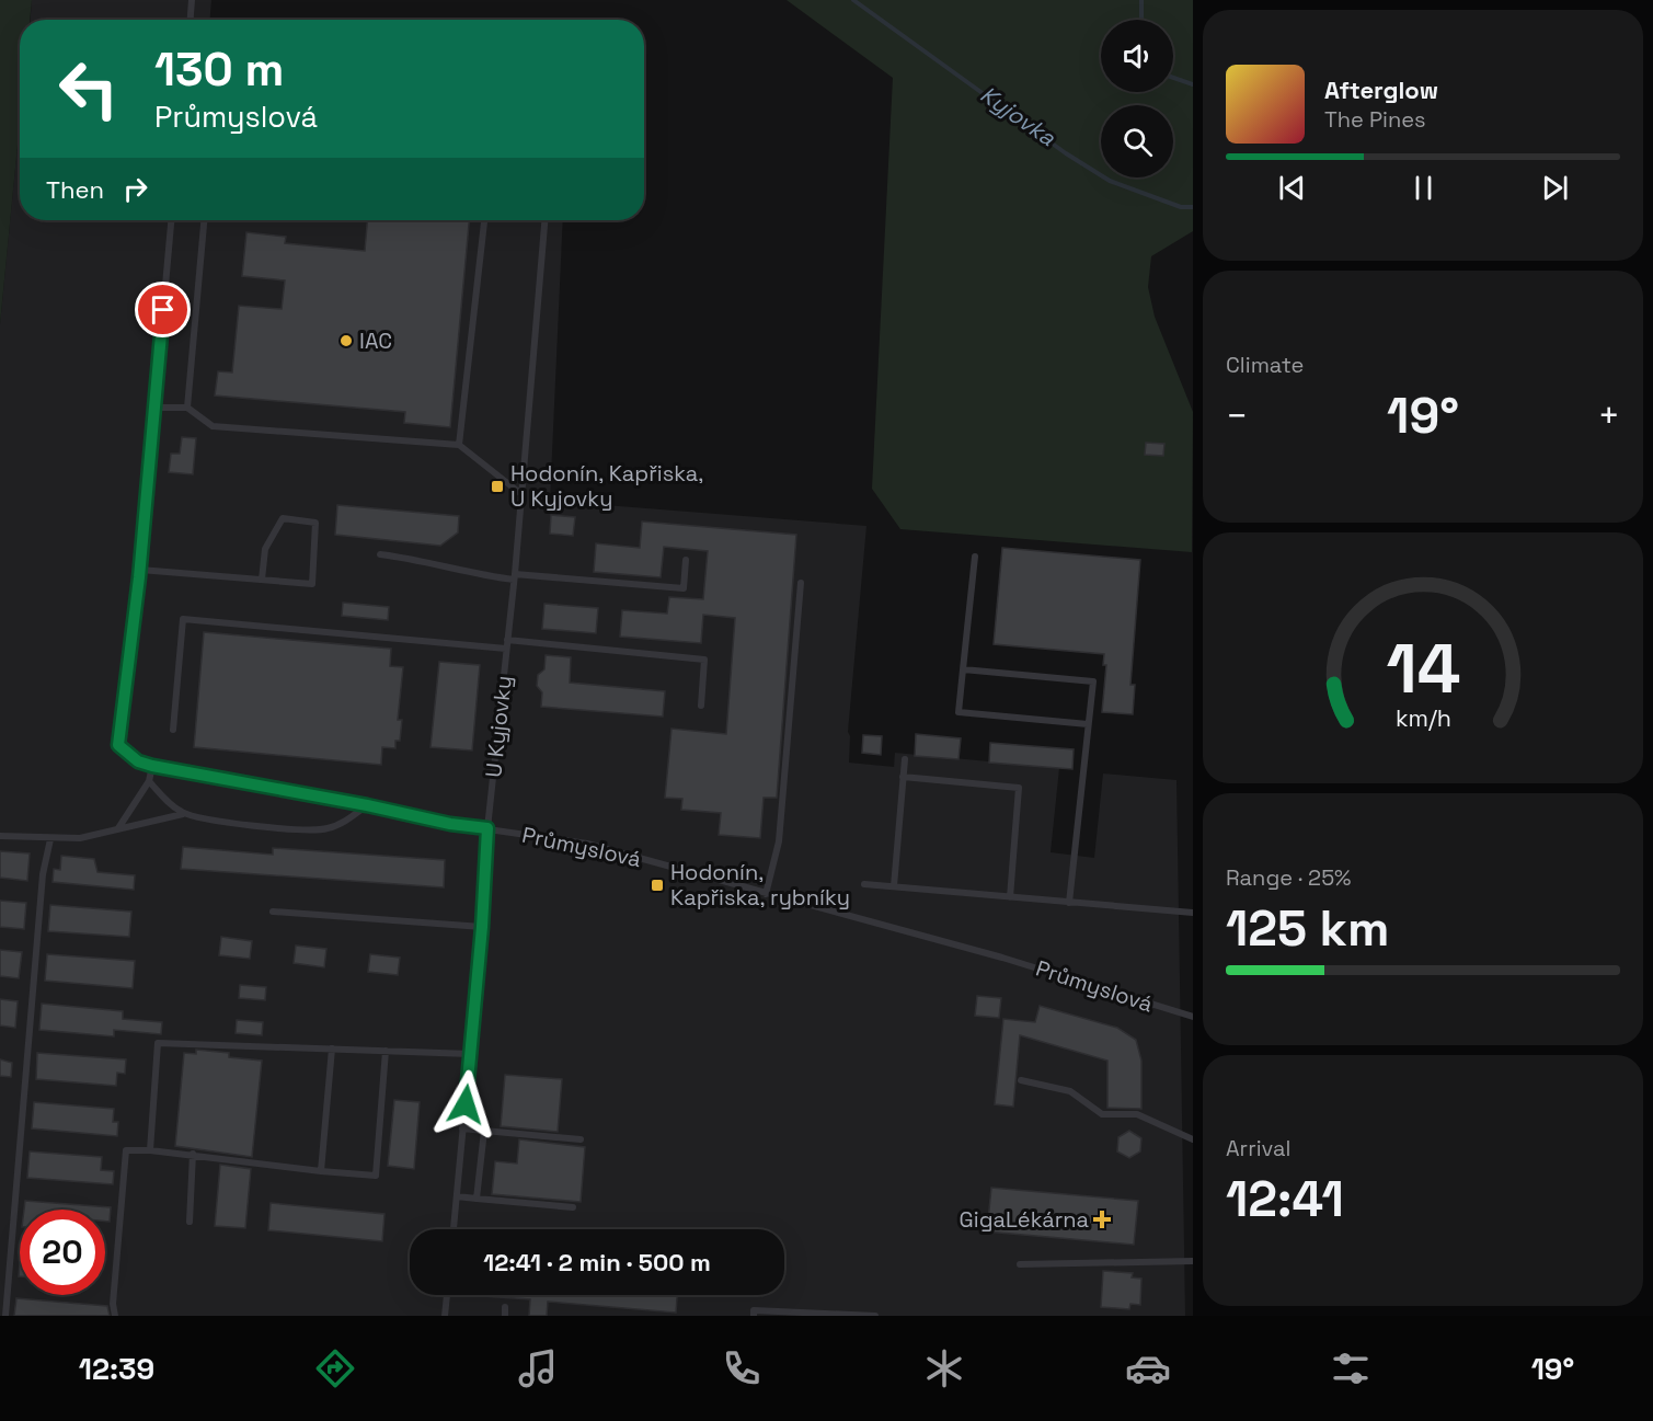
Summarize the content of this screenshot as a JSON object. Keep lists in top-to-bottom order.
{
  "streets": {
    "lane": ["U Kyjovky", "Průmyslová"]
  },
  "crossings": [
    ["U Kyjovky", "Průmyslová"]
  ],
  "water": ["Kyjovka"],
  "places": {
    "other": ["IAC"],
    "transit": ["Hodonín, Kapřiska, U Kyjovky", "Hodonín, Kapřiska, rybníky"],
    "health": ["GigaLékárna"]
  },
  "page": {
    "turn": ["130 m", "Průmyslová"],
    "song": ["Afterglow", "The Pines"],
    "then": "Then",
    "tile": [
      "Climate",
      ["Range · 25%", "125 km"],
      ["Arrival", "12:41"]
    ],
    "heat": ["−", "19°", "+"],
    "limit": "20",
    "trip": "12:41 · 2 min · 500 m",
    "tabs": ["12:39", "19°"],
    "gauge": ["14", "km/h"]
  }
}
